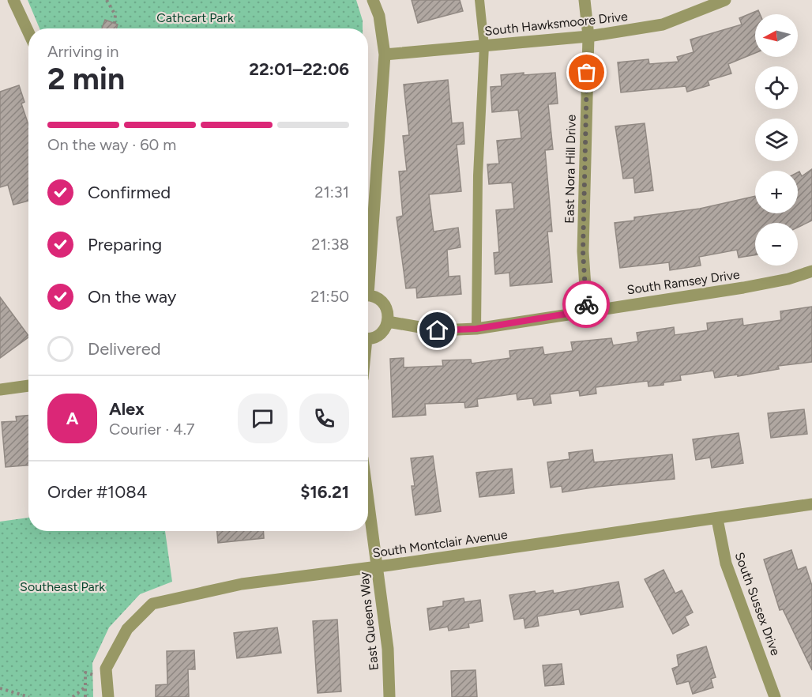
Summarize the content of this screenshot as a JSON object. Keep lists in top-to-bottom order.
{
  "streets": {
    "street": [
      "South Hawksmoore Drive",
      "East Nora Hill Drive",
      "South Ramsey Drive",
      "South Montclair Avenue",
      "South Sussex Drive",
      "East Queens Way"
    ]
  },
  "crossings": [
    ["South Hawksmoore Drive", "East Nora Hill Drive"],
    ["East Nora Hill Drive", "South Ramsey Drive"],
    ["South Montclair Avenue", "South Sussex Drive"],
    ["South Montclair Avenue", "East Queens Way"]
  ],
  "parks": ["Cathcart Park", "Southeast Park"],
  "north": "left",
  "page": {
    "map_buttons": ["+", "−"],
    "heading": ["2 min", "Arriving in", "22:01–22:06"],
    "panel": [
      "Alex",
      "Courier · 4.7",
      "Order #1084",
      "$16.21"
    ],
    "bar": "On the way · 60 m",
    "list": [
      ["Confirmed", "21:31"],
      ["Preparing", "21:38"],
      ["On the way", "21:50"],
      "Delivered"
    ],
    "round": "A"
  }
}
